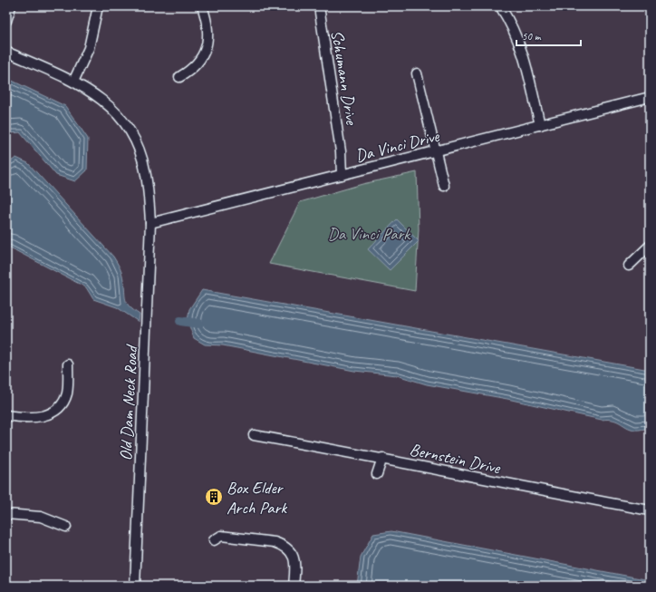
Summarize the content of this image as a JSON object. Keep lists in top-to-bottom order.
{
  "streets": {
    "street": [
      "Schumann Drive",
      "Da Vinci Drive",
      "Old Dam Neck Road",
      "Bernstein Drive"
    ]
  },
  "crossings": [
    ["Schumann Drive", "Da Vinci Drive"],
    ["Da Vinci Drive", "Old Dam Neck Road"]
  ],
  "parks": ["Da Vinci Park"],
  "places": {
    "building": ["Box Elder Arch Park"]
  },
  "scale_bar": "50 m"
}
